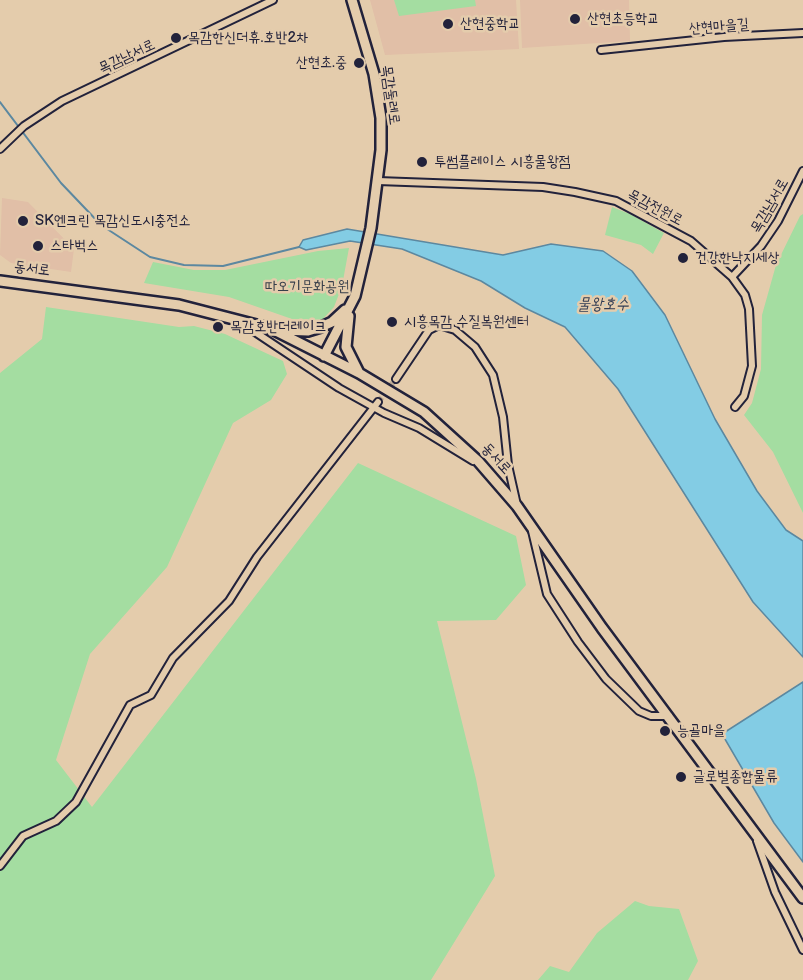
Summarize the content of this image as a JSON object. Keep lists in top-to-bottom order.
{
  "streets": {
    "main road": ["목감둘레로", "동서로"],
    "street": ["산현마을길", "목감남서로", "목감전원로"]
  },
  "crossings": [
    ["목감남서로", "목감전원로"],
    ["목감둘레로", "목감전원로"]
  ],
  "water": ["물왕호수"],
  "parks": ["따오기문화공원"],
  "places": [
    "산현초등학교",
    "산현중학교",
    "목감한신더휴.호반2차",
    "산현초.중",
    "투썸플레이스 시흥물왕점",
    "SK엔크린 목감신도시충전소",
    "스타벅스",
    "건강한낙지세상",
    "시흥목감 수질복원센터",
    "목감호반더레이크",
    "능골마을",
    "글로벌종합물류"
  ]
}
